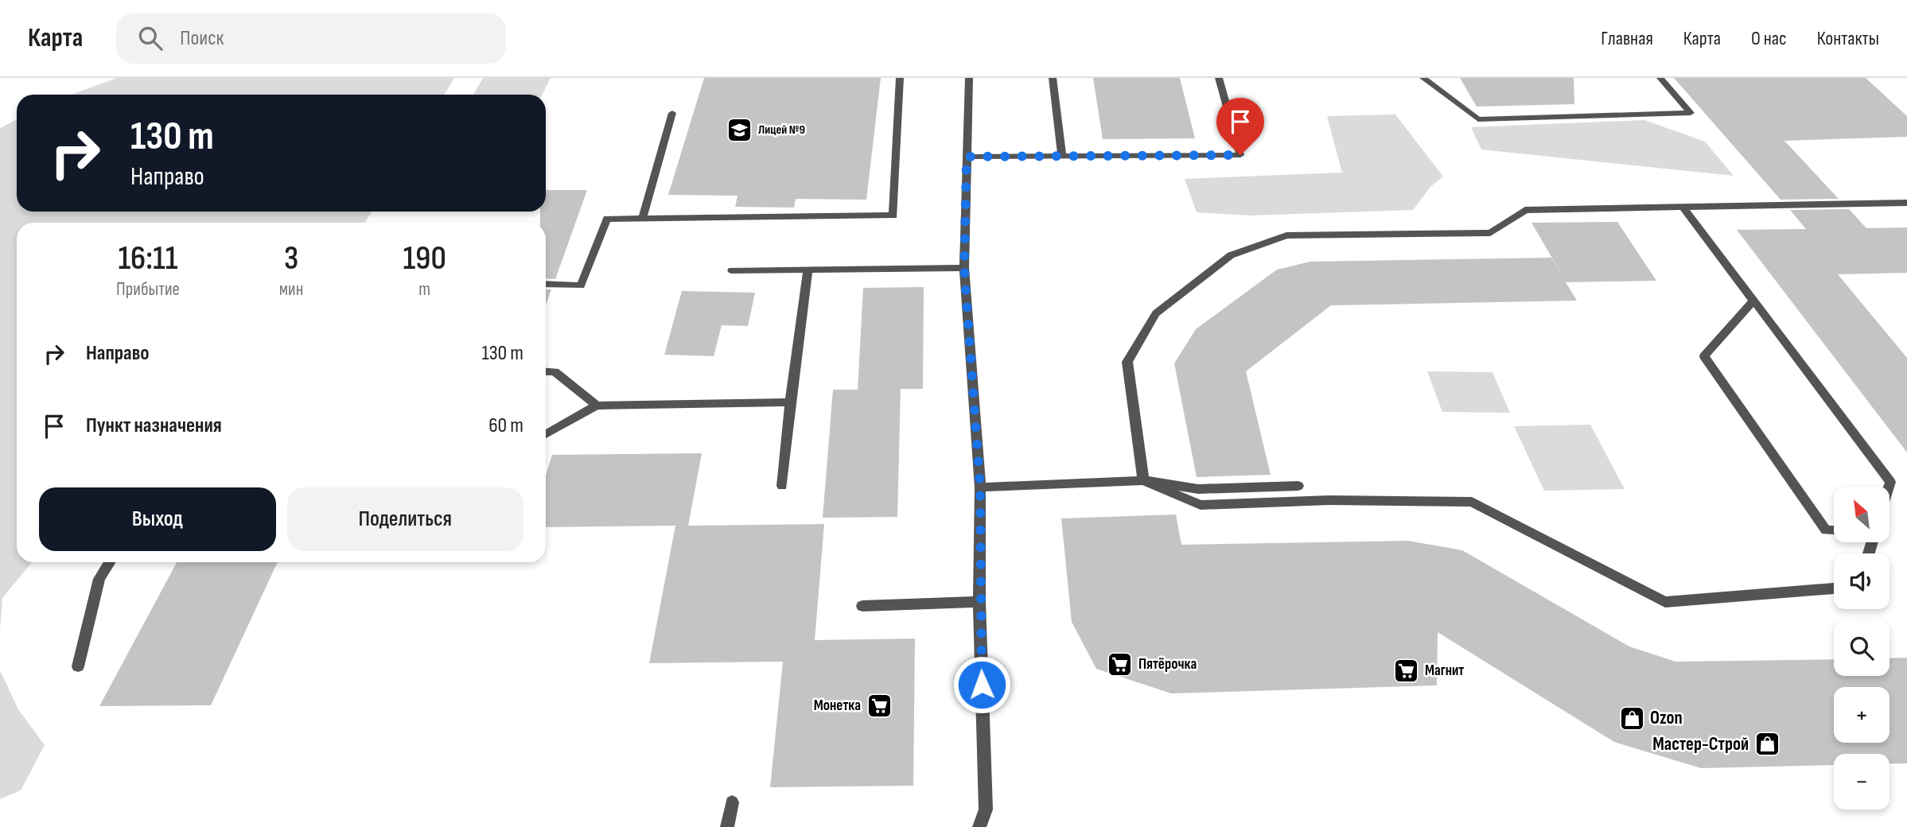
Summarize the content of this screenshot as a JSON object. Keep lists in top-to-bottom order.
{
  "places": {
    "school or university": ["Лицей №9"],
    "supermarket": ["Пятёрочка", "Магнит", "Монетка"],
    "shop": ["Ozon", "Мастер-Строй"]
  },
  "north": "top left",
  "page": {
    "header": "Карта",
    "search": "Поиск",
    "nav": [
      "Главная",
      "Карта",
      "О нас",
      "Контакты"
    ],
    "turn": ["130 m", "Направо"],
    "eta": [
      "16:11",
      "Прибытие",
      "3",
      "мин",
      "190",
      "m"
    ],
    "list": [
      {
        "name": "Направо",
        "value": "130 m"
      },
      {
        "name": "Пункт назначения",
        "value": "60 m"
      }
    ],
    "buttons": ["Выход", "Поделиться"],
    "map_buttons": ["+", "−"]
  }
}
